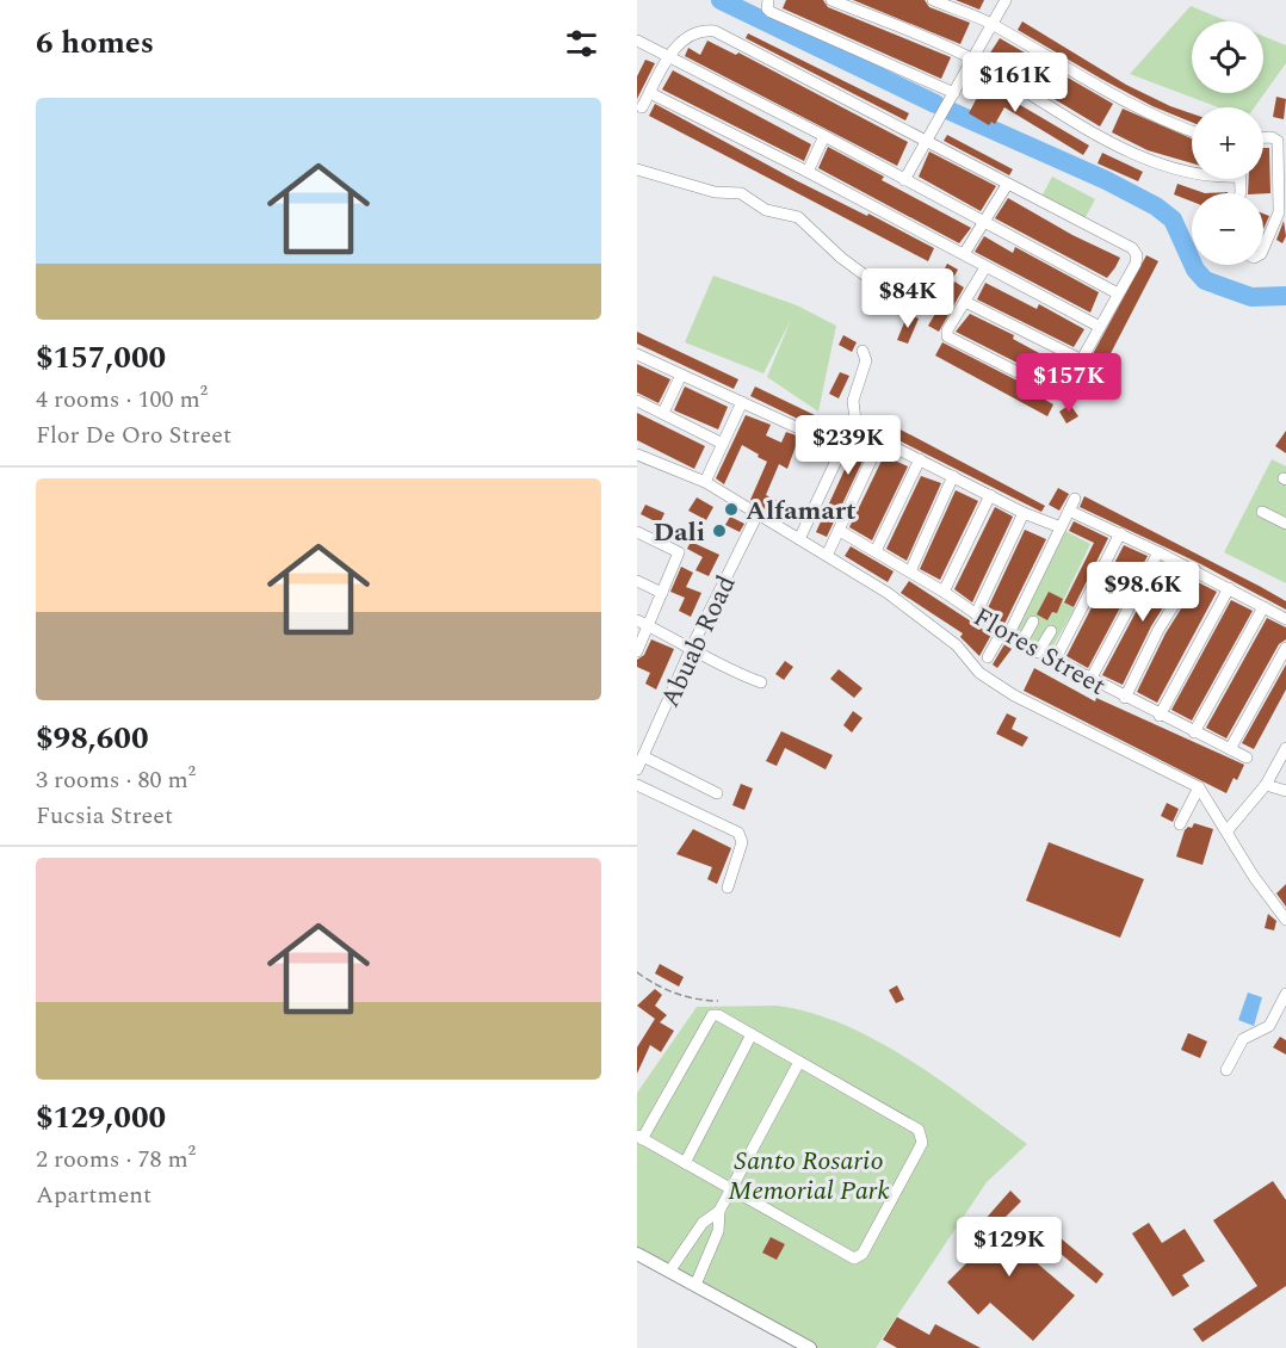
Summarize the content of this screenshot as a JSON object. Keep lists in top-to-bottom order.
{
  "streets": {
    "street": ["Abuab Road", "Flores Street"]
  },
  "parks": ["Santo Rosario Memorial Park"],
  "places": ["Alfamart", "Dali"],
  "page": {
    "heading": "6 homes",
    "map_buttons": ["+", "−"],
    "price": [
      "$161K",
      "$84K",
      "$157K",
      "$239K",
      "$98.6K",
      "$129K"
    ],
    "list": [
      {
        "name": "$157,000",
        "note": "4 rooms · 100 m² · Flor De Oro Street"
      },
      {
        "name": "$98,600",
        "note": "3 rooms · 80 m² · Fucsia Street"
      },
      {
        "name": "$129,000",
        "note": "2 rooms · 78 m² · Apartment"
      }
    ]
  }
}
